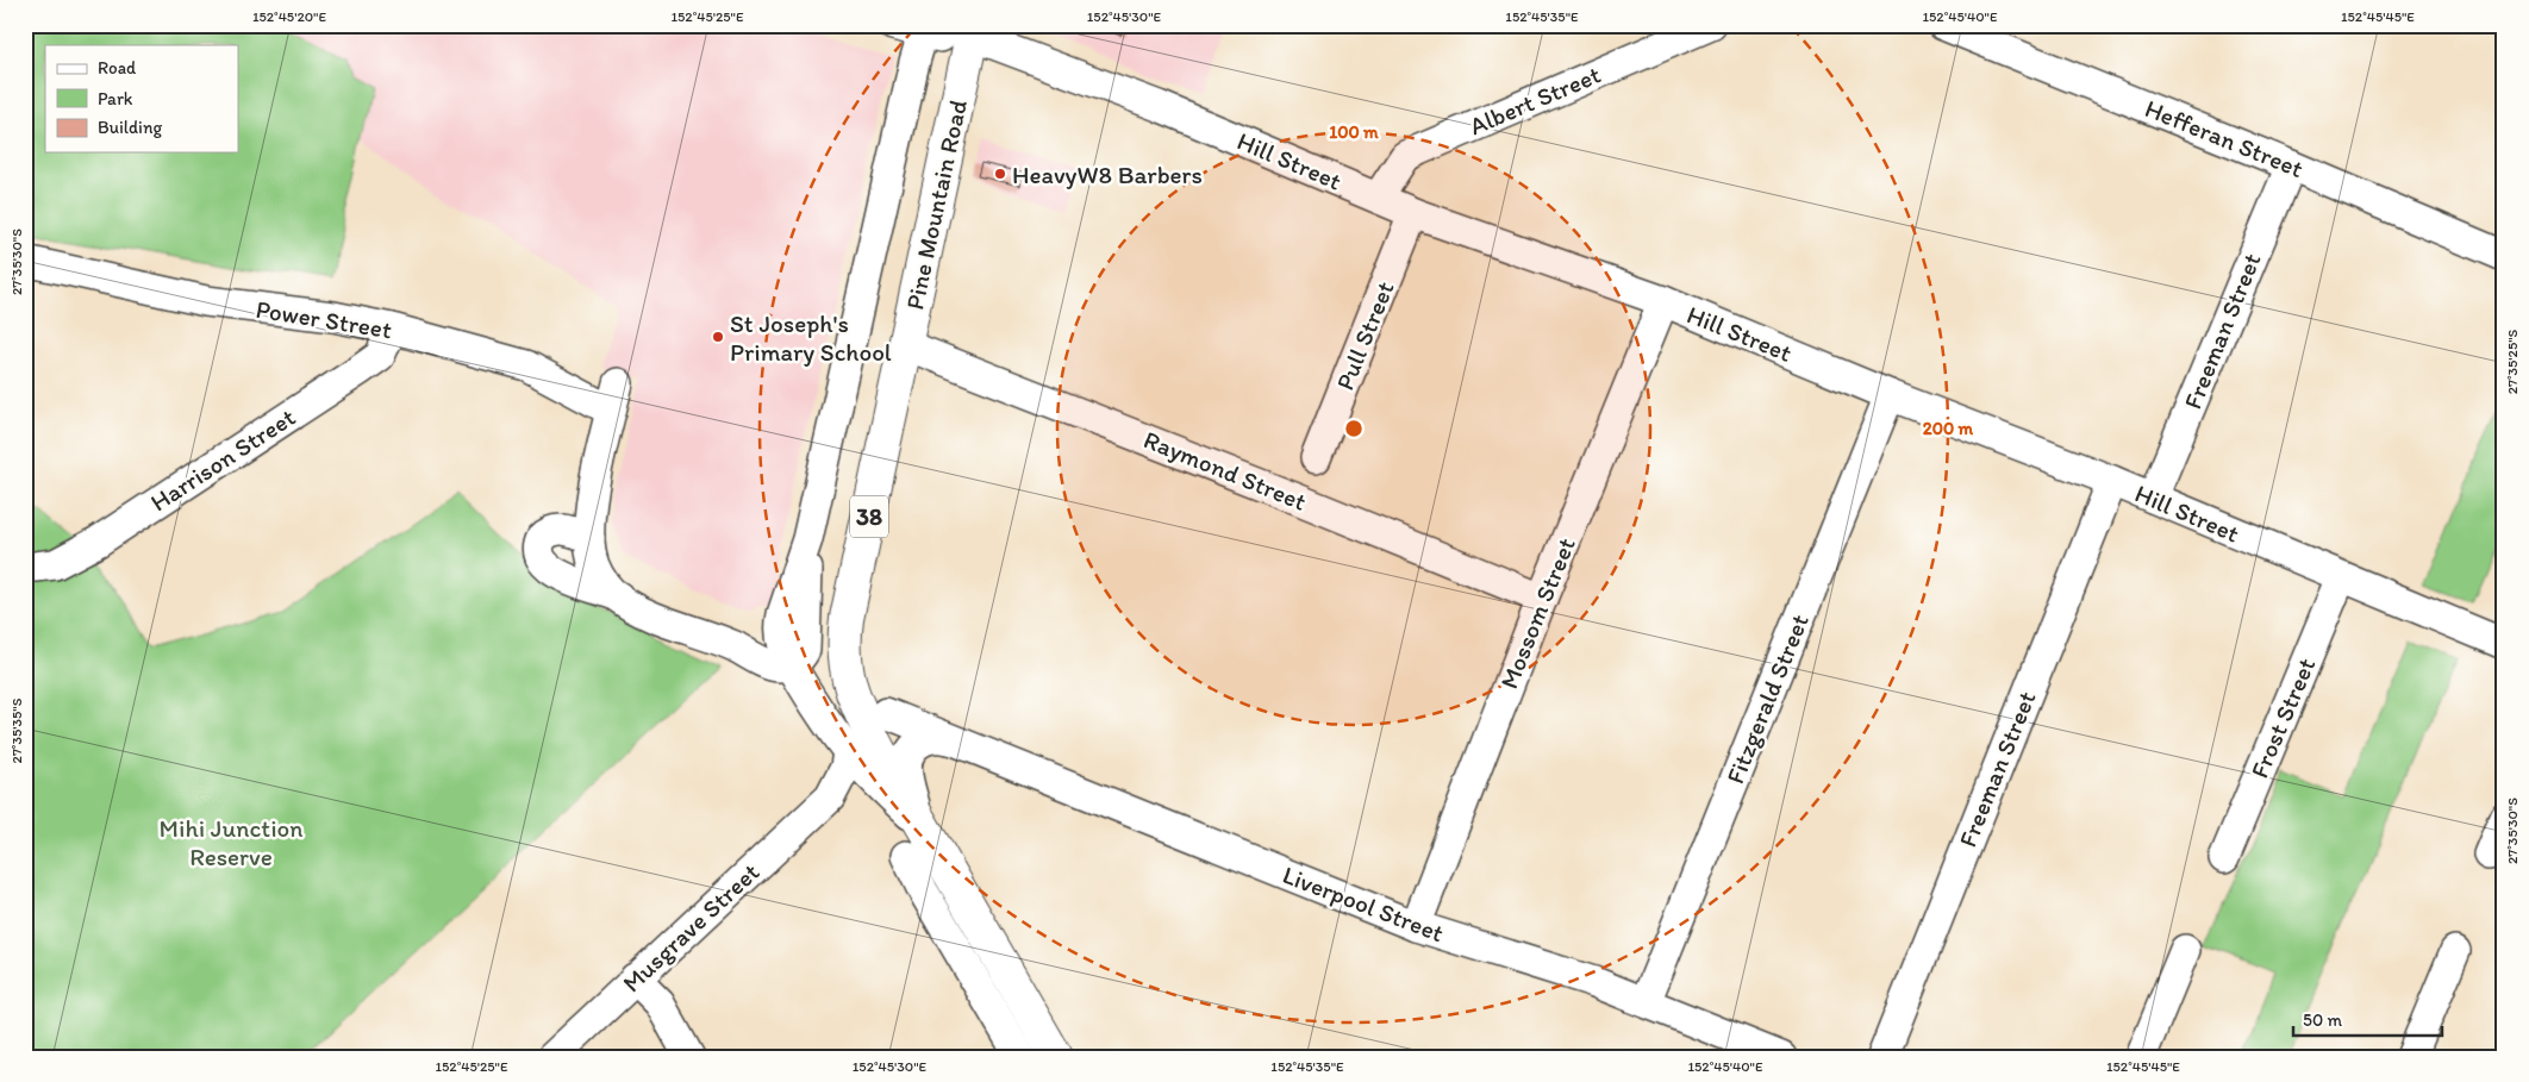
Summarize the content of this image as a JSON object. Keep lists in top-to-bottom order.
{
  "streets": {
    "main road": ["Pine Mountain Road", "38"],
    "street": [
      "Albert Street",
      "Hefferan Street",
      "Hill Street",
      "Power Street",
      "Freeman Street",
      "Pull Street",
      "Harrison Street",
      "Raymond Street",
      "Mossom Street",
      "Fitzgerald Street",
      "Frost Street",
      "Liverpool Street",
      "Musgrave Street"
    ]
  },
  "crossings": [
    ["Albert Street", "Hill Street"],
    ["Hefferan Street", "Freeman Street"],
    ["Hill Street", "Pine Mountain Road"],
    ["Hill Street", "Freeman Street"],
    ["Hill Street", "Pull Street"],
    ["Hill Street", "Mossom Street"],
    ["Hill Street", "Fitzgerald Street"],
    ["Hill Street", "Frost Street"],
    ["Pine Mountain Road", "Raymond Street"],
    ["Pine Mountain Road", "Liverpool Street"],
    ["Pine Mountain Road", "Musgrave Street"],
    ["Power Street", "Harrison Street"],
    ["Raymond Street", "Mossom Street"],
    ["Mossom Street", "Liverpool Street"],
    ["Fitzgerald Street", "Liverpool Street"]
  ],
  "parks": ["Mihi Junction Reserve"],
  "places": ["HeavyW8 Barbers", "St Joseph's Primary School"],
  "legend": ["Road", "Park", "Building"],
  "scale_bar": "50 m",
  "coordinates": [
    "152°45'20\"E",
    "152°45'25\"E",
    "152°45'30\"E",
    "152°45'35\"E",
    "152°45'40\"E",
    "152°45'45\"E",
    "27°35'30\"S",
    "27°35'25\"S",
    "27°35'35\"S"
  ],
  "rings": ["100 m", "200 m"]
}
